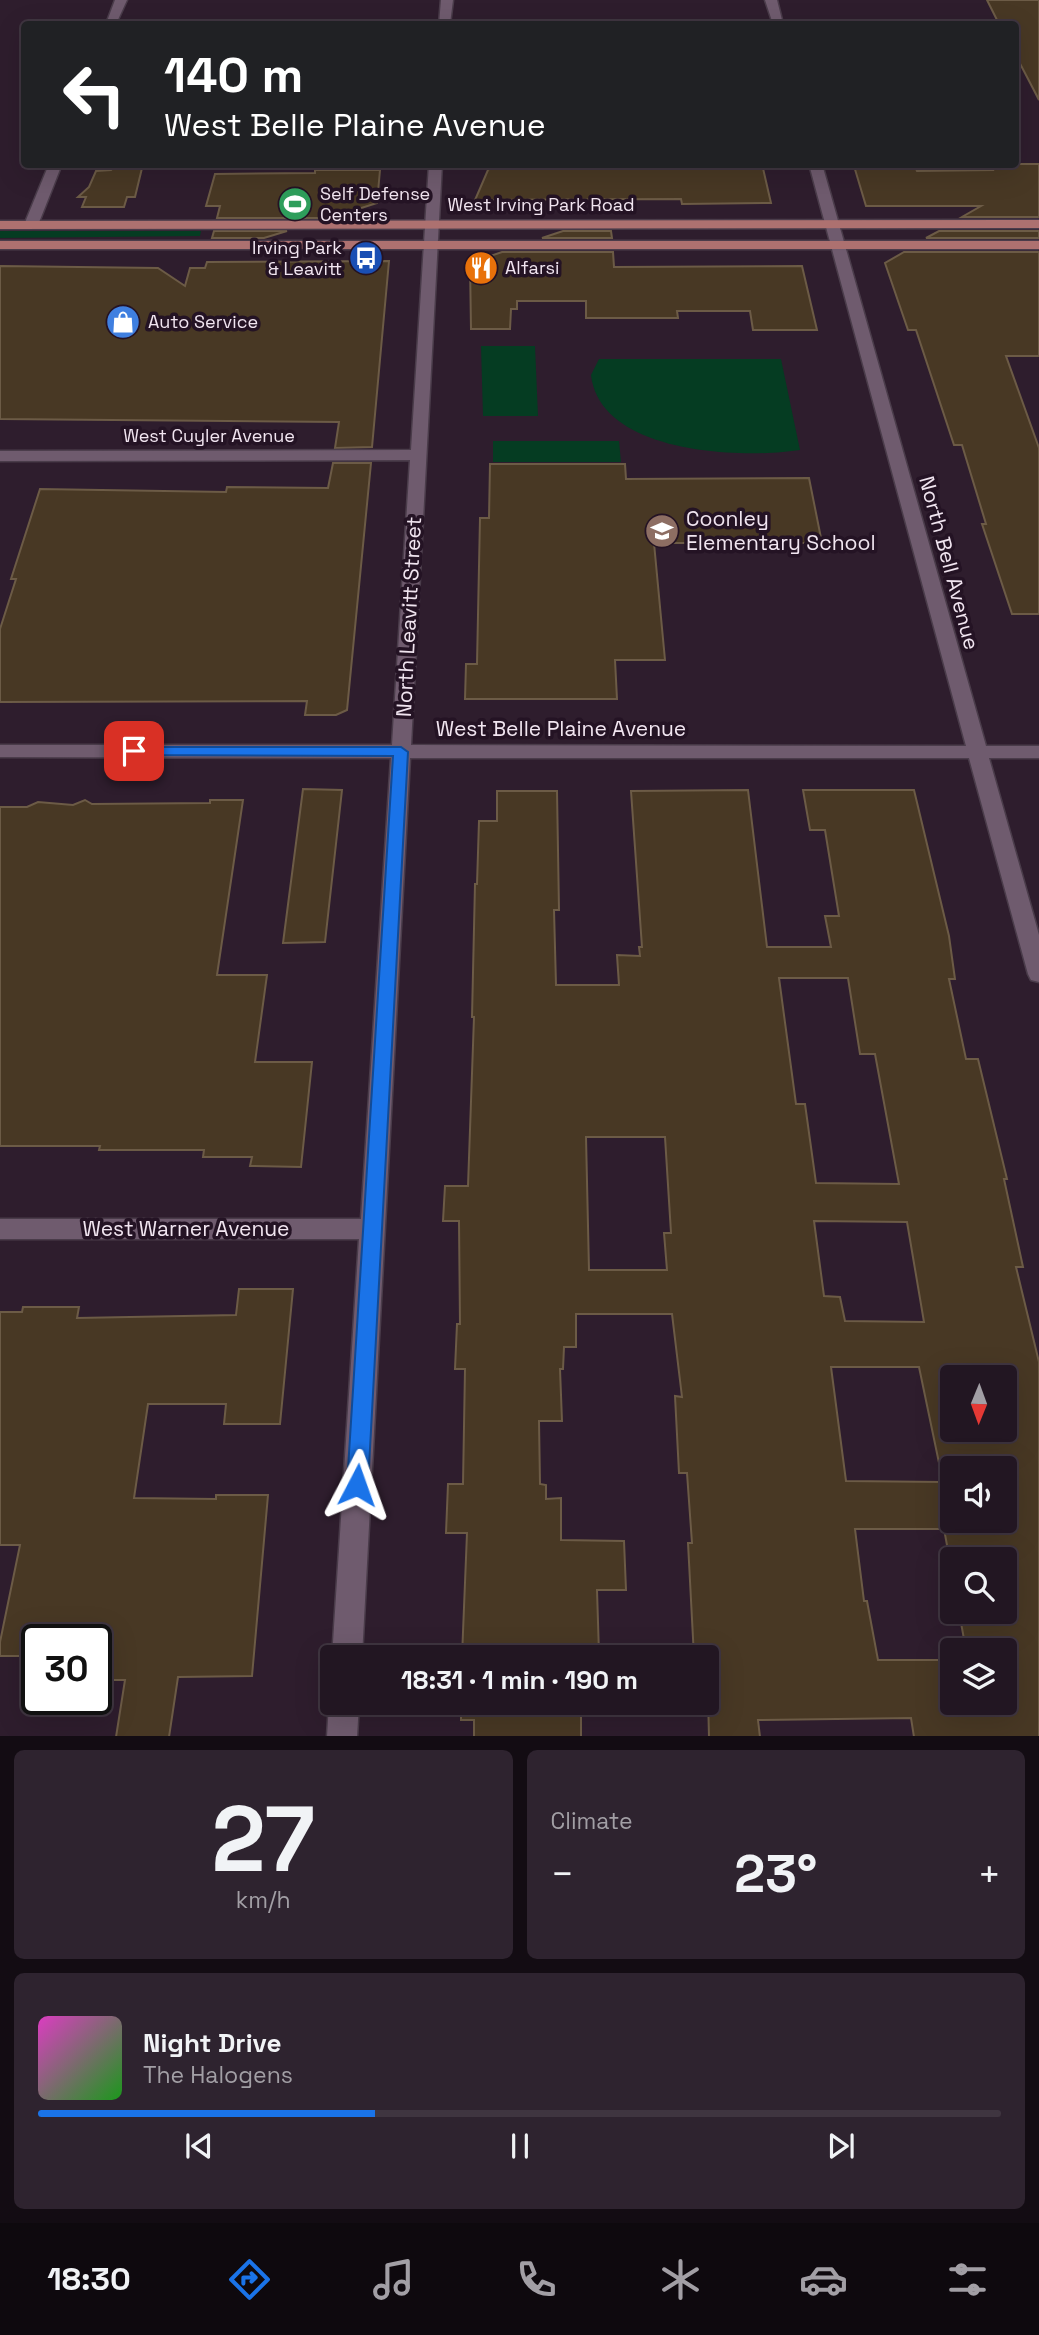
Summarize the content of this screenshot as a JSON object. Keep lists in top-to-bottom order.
{
  "streets": {
    "main road": ["West Irving Park Road"],
    "street": [
      "West Cuyler Avenue",
      "North Bell Avenue",
      "North Leavitt Street",
      "West Belle Plaine Avenue",
      "West Warner Avenue"
    ]
  },
  "crossings": [
    ["West Irving Park Road", "North Bell Avenue"],
    ["West Irving Park Road", "North Leavitt Street"],
    ["West Cuyler Avenue", "North Leavitt Street"],
    ["North Bell Avenue", "West Belle Plaine Avenue"],
    ["North Leavitt Street", "West Belle Plaine Avenue"],
    ["North Leavitt Street", "West Warner Avenue"]
  ],
  "places": {
    "sports": ["Self Defense Centers"],
    "bus stop": ["Irving Park & Leavitt"],
    "restaurant": ["Alfarsi"],
    "shop": ["Auto Service"],
    "school or university": ["Coonley Elementary School"]
  },
  "north": "bottom",
  "page": {
    "turn": ["140 m", "West Belle Plaine Avenue"],
    "limit": "30",
    "trip": "18:31 · 1 min · 190 m",
    "tile": [
      ["27", "km/h"],
      "Climate"
    ],
    "heat": ["−", "23°", "+"],
    "song": ["Night Drive", "The Halogens"],
    "tabs": "18:30"
  }
}
